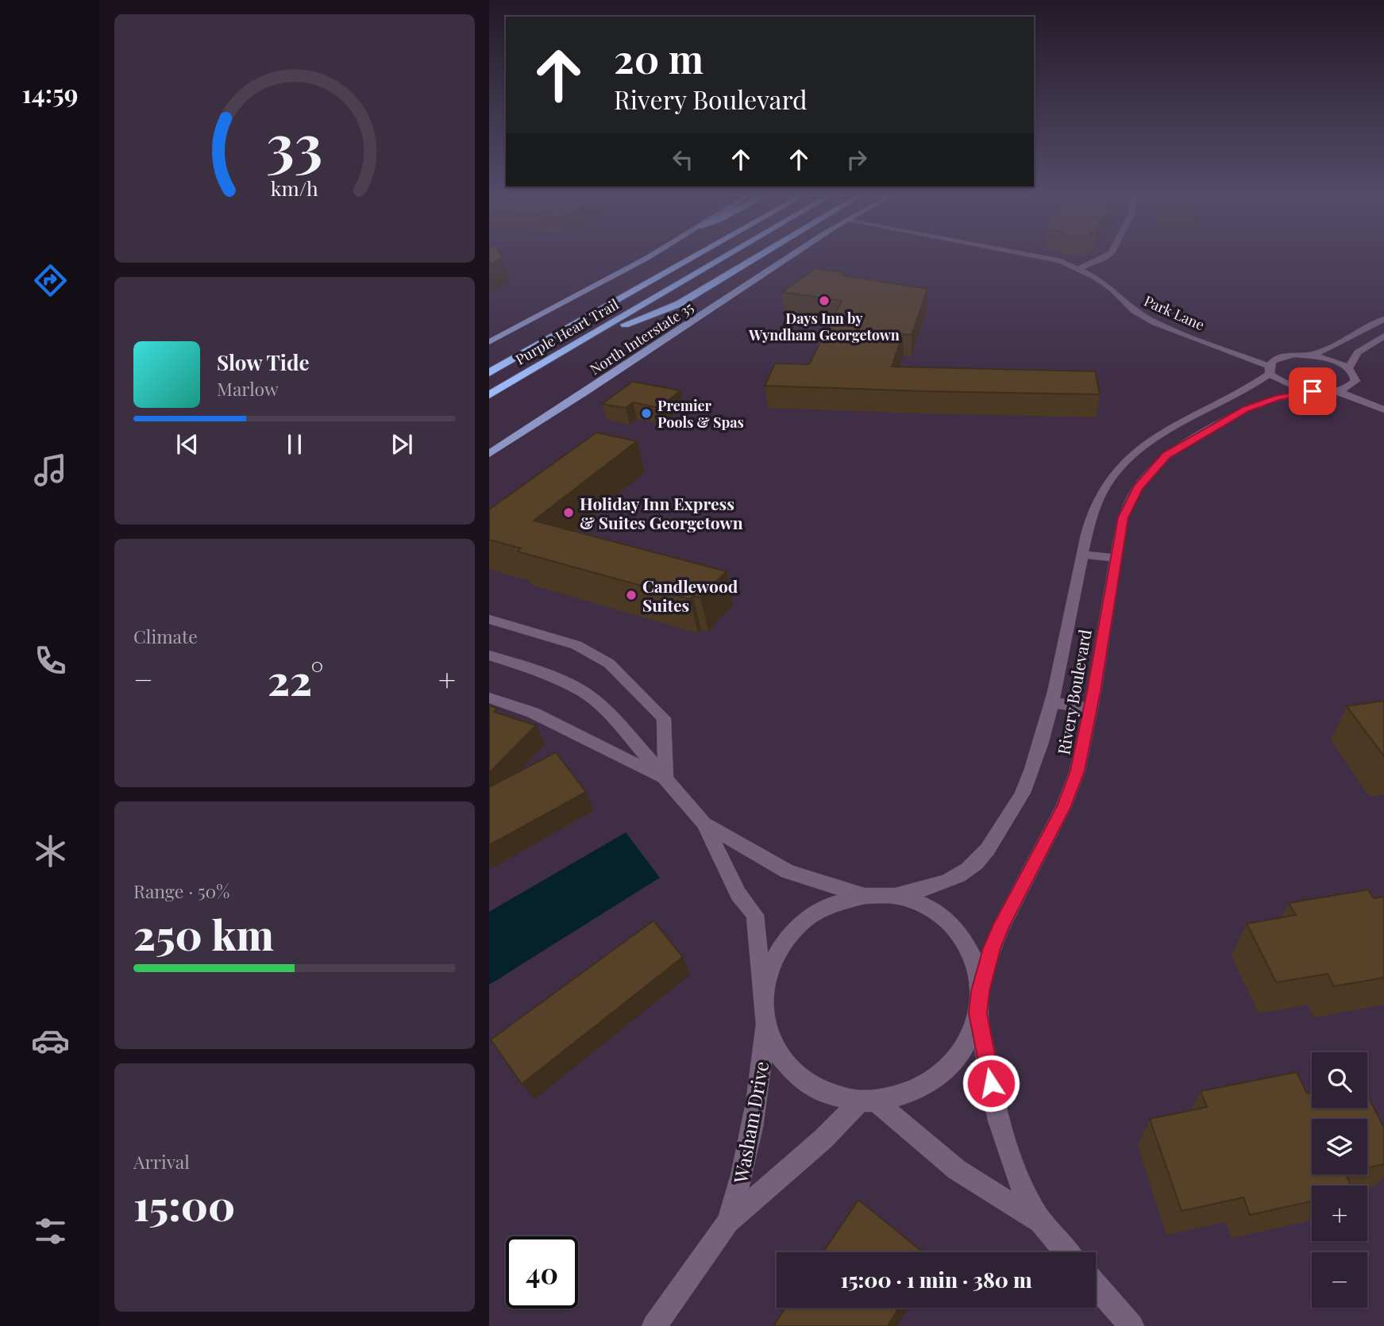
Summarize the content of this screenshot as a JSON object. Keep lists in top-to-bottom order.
{
  "streets": {
    "highway": ["Purple Heart Trail"],
    "main road": ["North Interstate 35"],
    "street": ["Park Lane", "Rivery Boulevard", "Washam Drive"]
  },
  "crossings": [
    ["Park Lane", "Rivery Boulevard"]
  ],
  "places": [
    "Days Inn by Wyndham Georgetown",
    "Premier Pools & Spas",
    "Holiday Inn Express & Suites Georgetown",
    "Candlewood Suites"
  ],
  "page": {
    "tabs": "14:59",
    "turn": ["20 m", "Rivery Boulevard"],
    "song": ["Slow Tide", "Marlow"],
    "tile": [
      "Climate",
      ["Range · 50%", "250 km"],
      ["Arrival", "15:00"]
    ],
    "heat": ["−", "22°", "+"],
    "map_buttons": ["+", "−"],
    "limit": "40",
    "trip": "15:00 · 1 min · 380 m",
    "gauge": ["33", "km/h"]
  }
}
